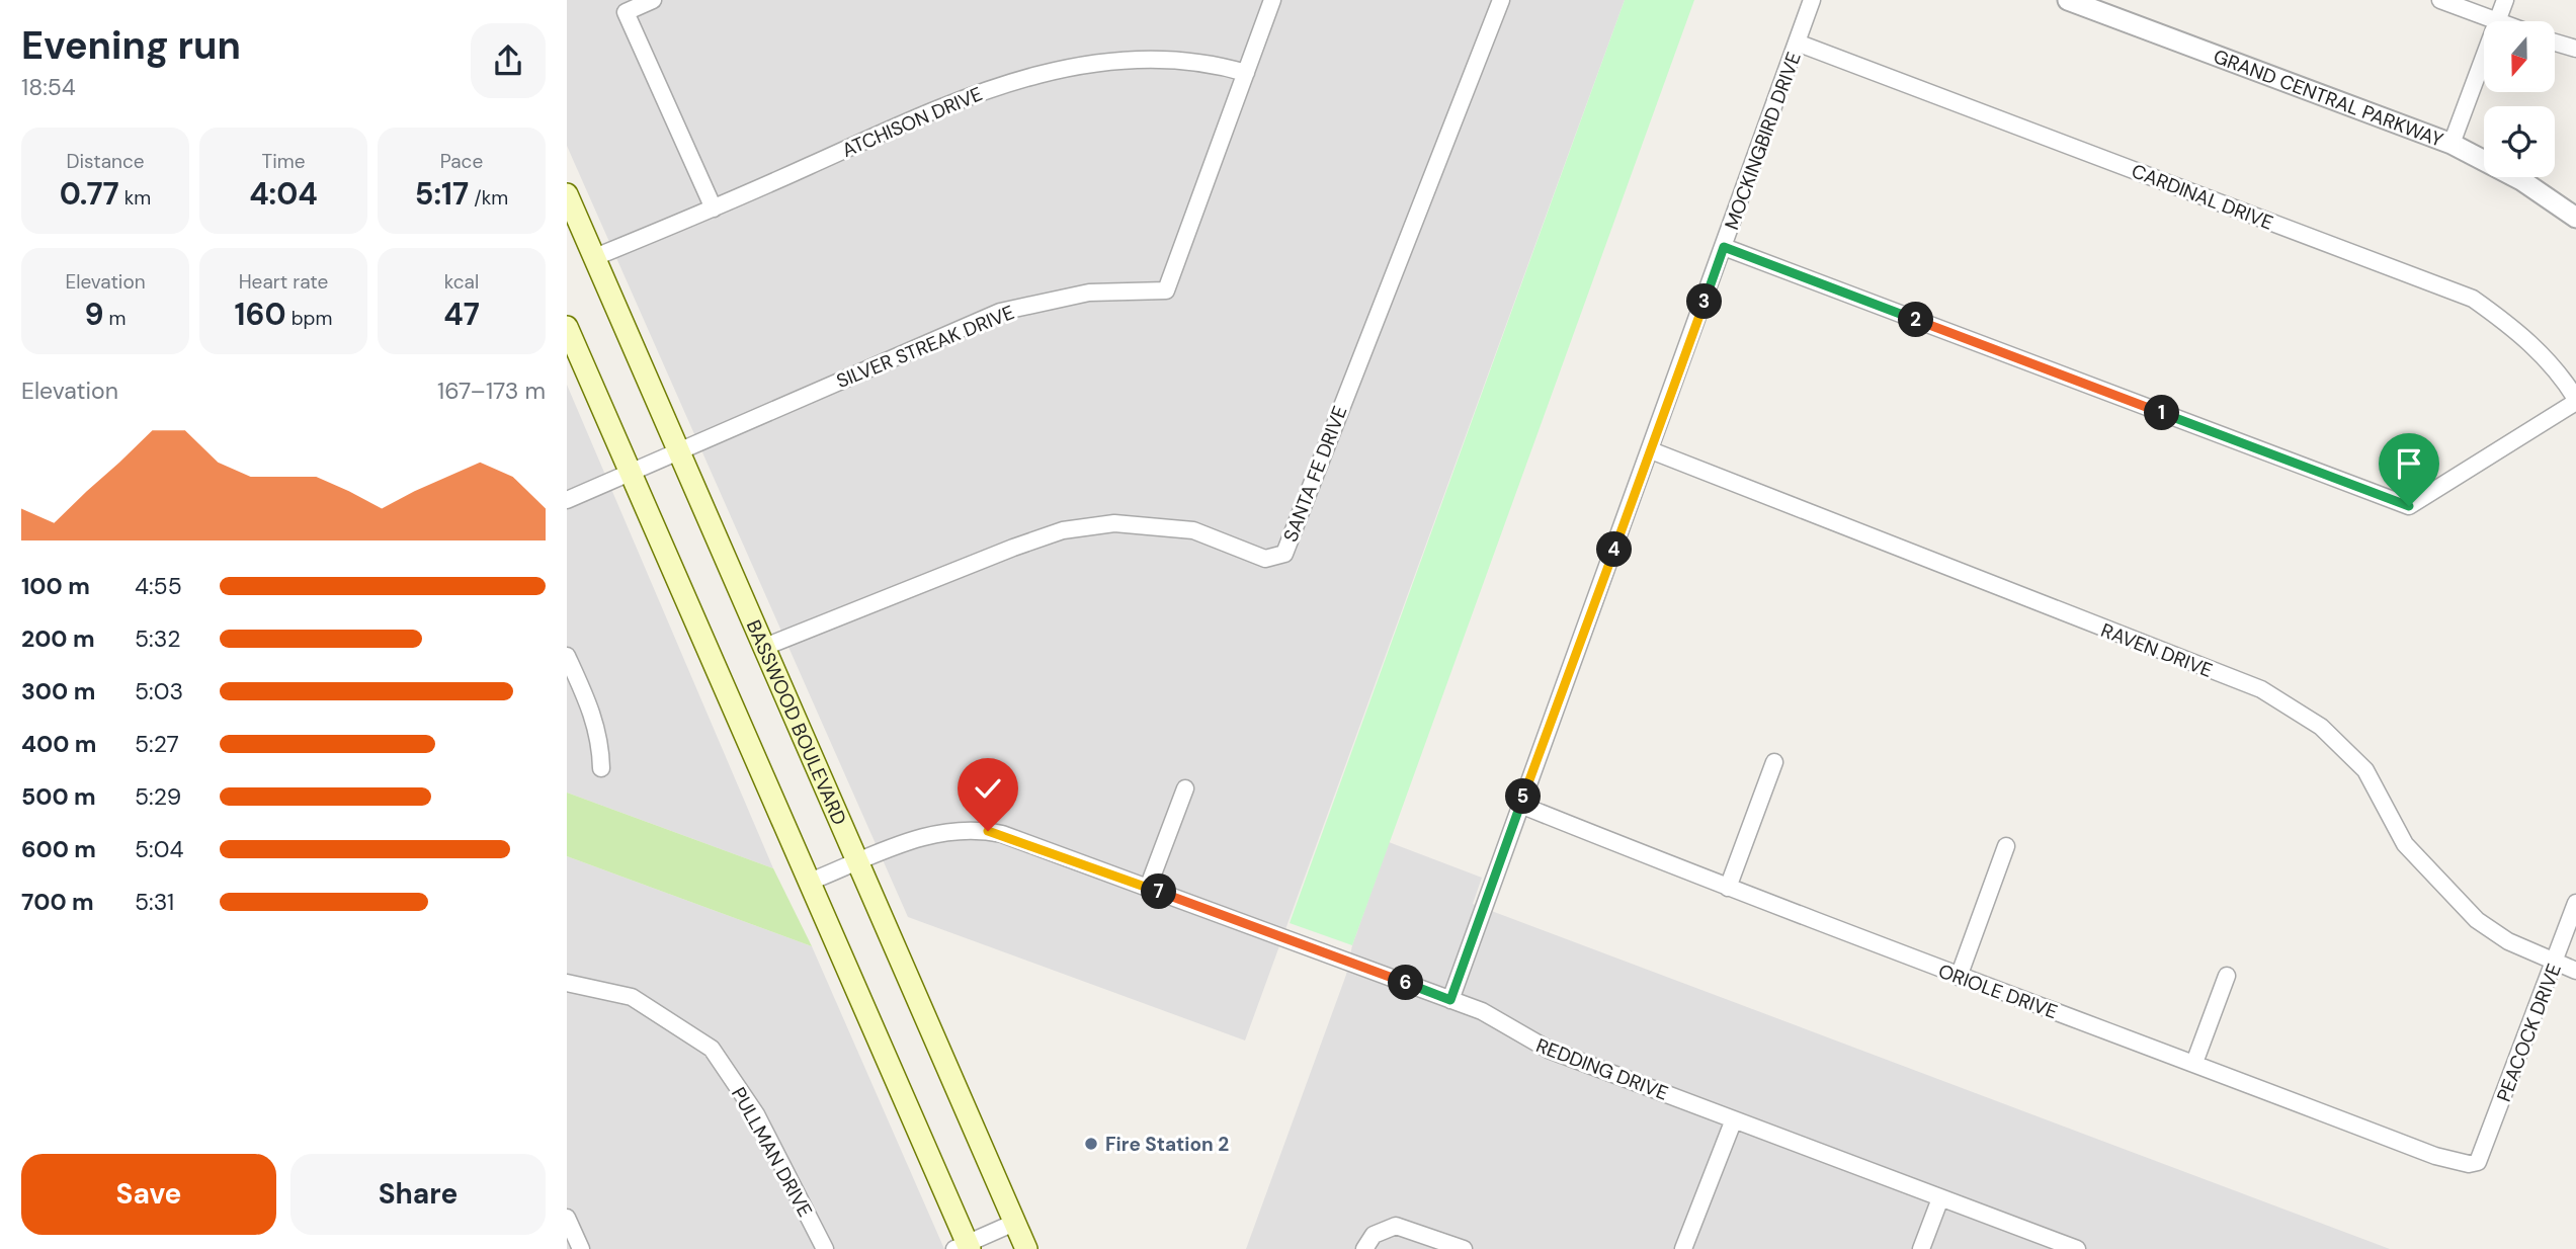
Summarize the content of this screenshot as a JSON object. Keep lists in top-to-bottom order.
{
  "streets": {
    "main road": ["BASSWOOD BOULEVARD"],
    "street": [
      "GRAND CENTRAL PARKWAY",
      "ATCHISON DRIVE",
      "MOCKINGBIRD DRIVE",
      "CARDINAL DRIVE",
      "SILVER STREAK DRIVE",
      "SANTA FE DRIVE",
      "RAVEN DRIVE",
      "ORIOLE DRIVE",
      "PEACOCK DRIVE",
      "REDDING DRIVE",
      "PULLMAN DRIVE"
    ]
  },
  "crossings": [
    ["ATCHISON DRIVE", "SILVER STREAK DRIVE"],
    ["ATCHISON DRIVE", "BASSWOOD BOULEVARD"],
    ["MOCKINGBIRD DRIVE", "CARDINAL DRIVE"],
    ["MOCKINGBIRD DRIVE", "RAVEN DRIVE"],
    ["MOCKINGBIRD DRIVE", "ORIOLE DRIVE"],
    ["MOCKINGBIRD DRIVE", "REDDING DRIVE"],
    ["SILVER STREAK DRIVE", "BASSWOOD BOULEVARD"],
    ["SANTA FE DRIVE", "BASSWOOD BOULEVARD"],
    ["RAVEN DRIVE", "PEACOCK DRIVE"],
    ["BASSWOOD BOULEVARD", "REDDING DRIVE"],
    ["ORIOLE DRIVE", "PEACOCK DRIVE"]
  ],
  "places": ["Fire Station 2"],
  "north": "bottom",
  "page": {
    "heading": ["Evening run", "18:54"],
    "stats": [
      ["Distance", "0.77 km"],
      ["Time", "4:04"],
      ["Pace", "5:17 /km"],
      ["Elevation", "9 m"],
      ["Heart rate", "160 bpm"],
      ["kcal", "47"]
    ],
    "pins": [
      "3",
      "2",
      "1",
      "4",
      "5",
      "7",
      "6"
    ],
    "chart": ["Elevation", "167–173 m"],
    "list": [
      {
        "name": "100 m",
        "note": "4:55"
      },
      {
        "name": "200 m",
        "note": "5:32"
      },
      {
        "name": "300 m",
        "note": "5:03"
      },
      {
        "name": "400 m",
        "note": "5:27"
      },
      {
        "name": "500 m",
        "note": "5:29"
      },
      {
        "name": "600 m",
        "note": "5:04"
      },
      {
        "name": "700 m",
        "note": "5:31"
      }
    ],
    "buttons": ["Save", "Share"]
  }
}
